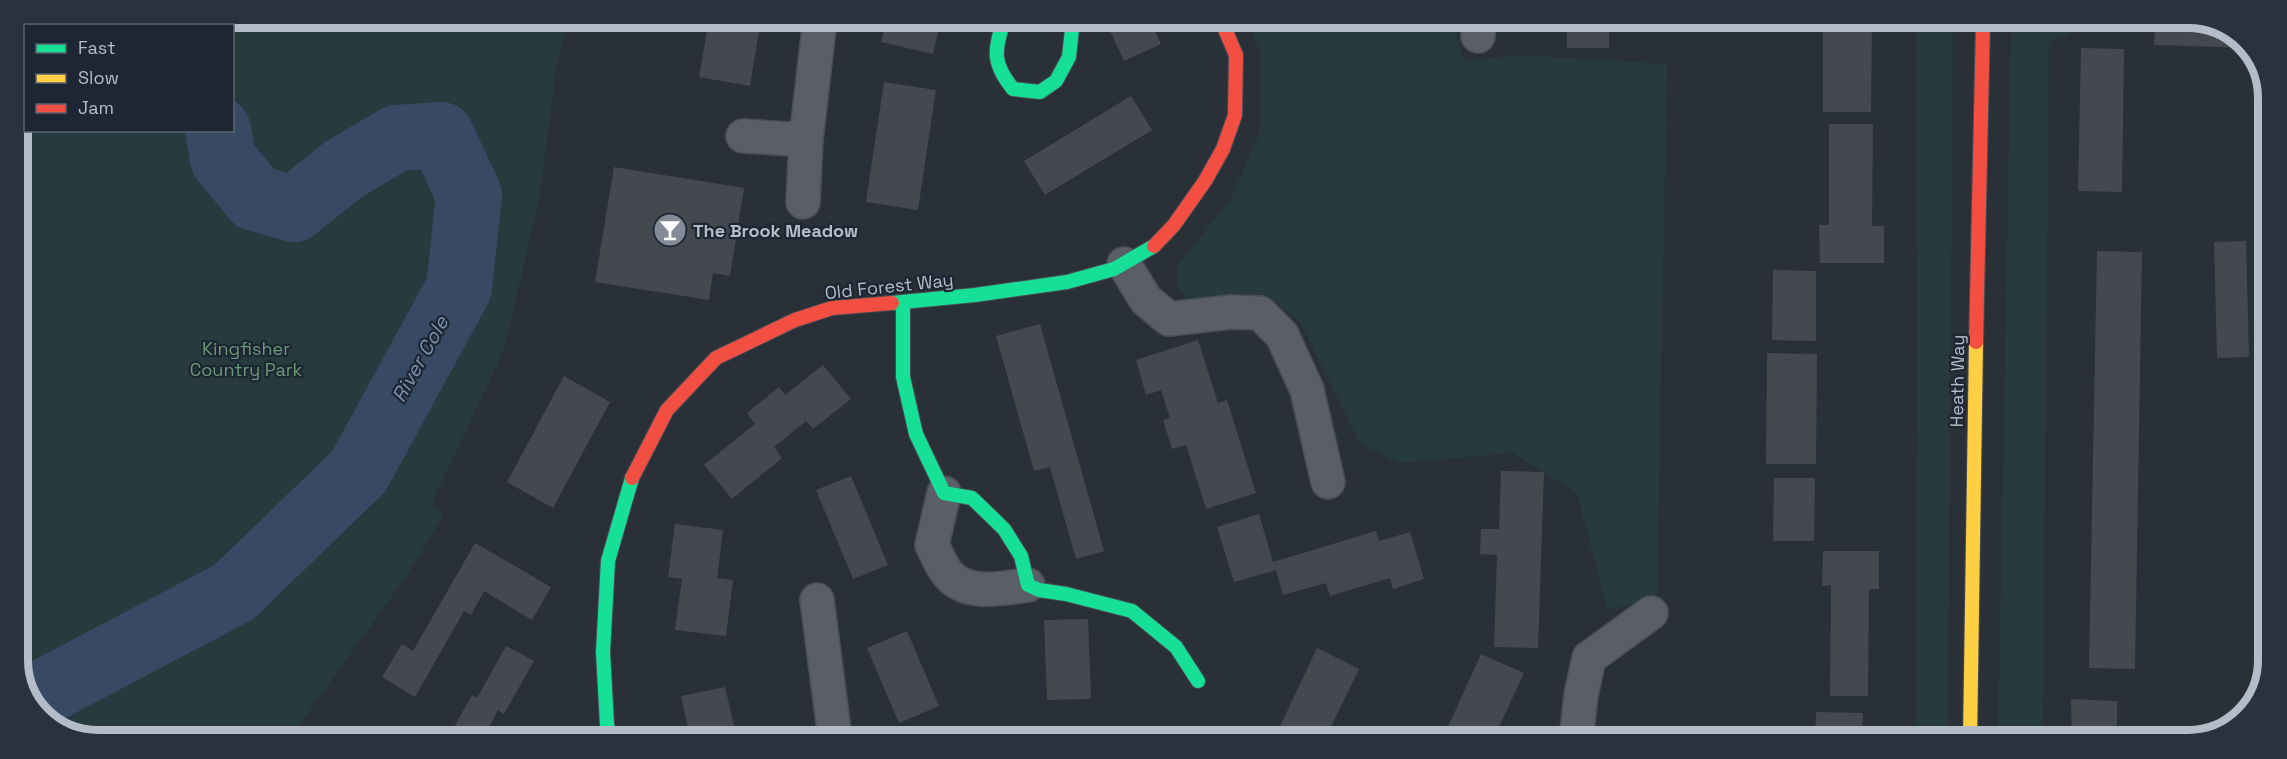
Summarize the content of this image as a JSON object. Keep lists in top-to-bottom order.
{
  "streets": {
    "street": ["Old Forest Way", "Heath Way"]
  },
  "water": ["River Cole"],
  "parks": ["Kingfisher Country Park"],
  "places": {
    "bar": ["The Brook Meadow"]
  },
  "legend": ["Fast", "Slow", "Jam"]
}
